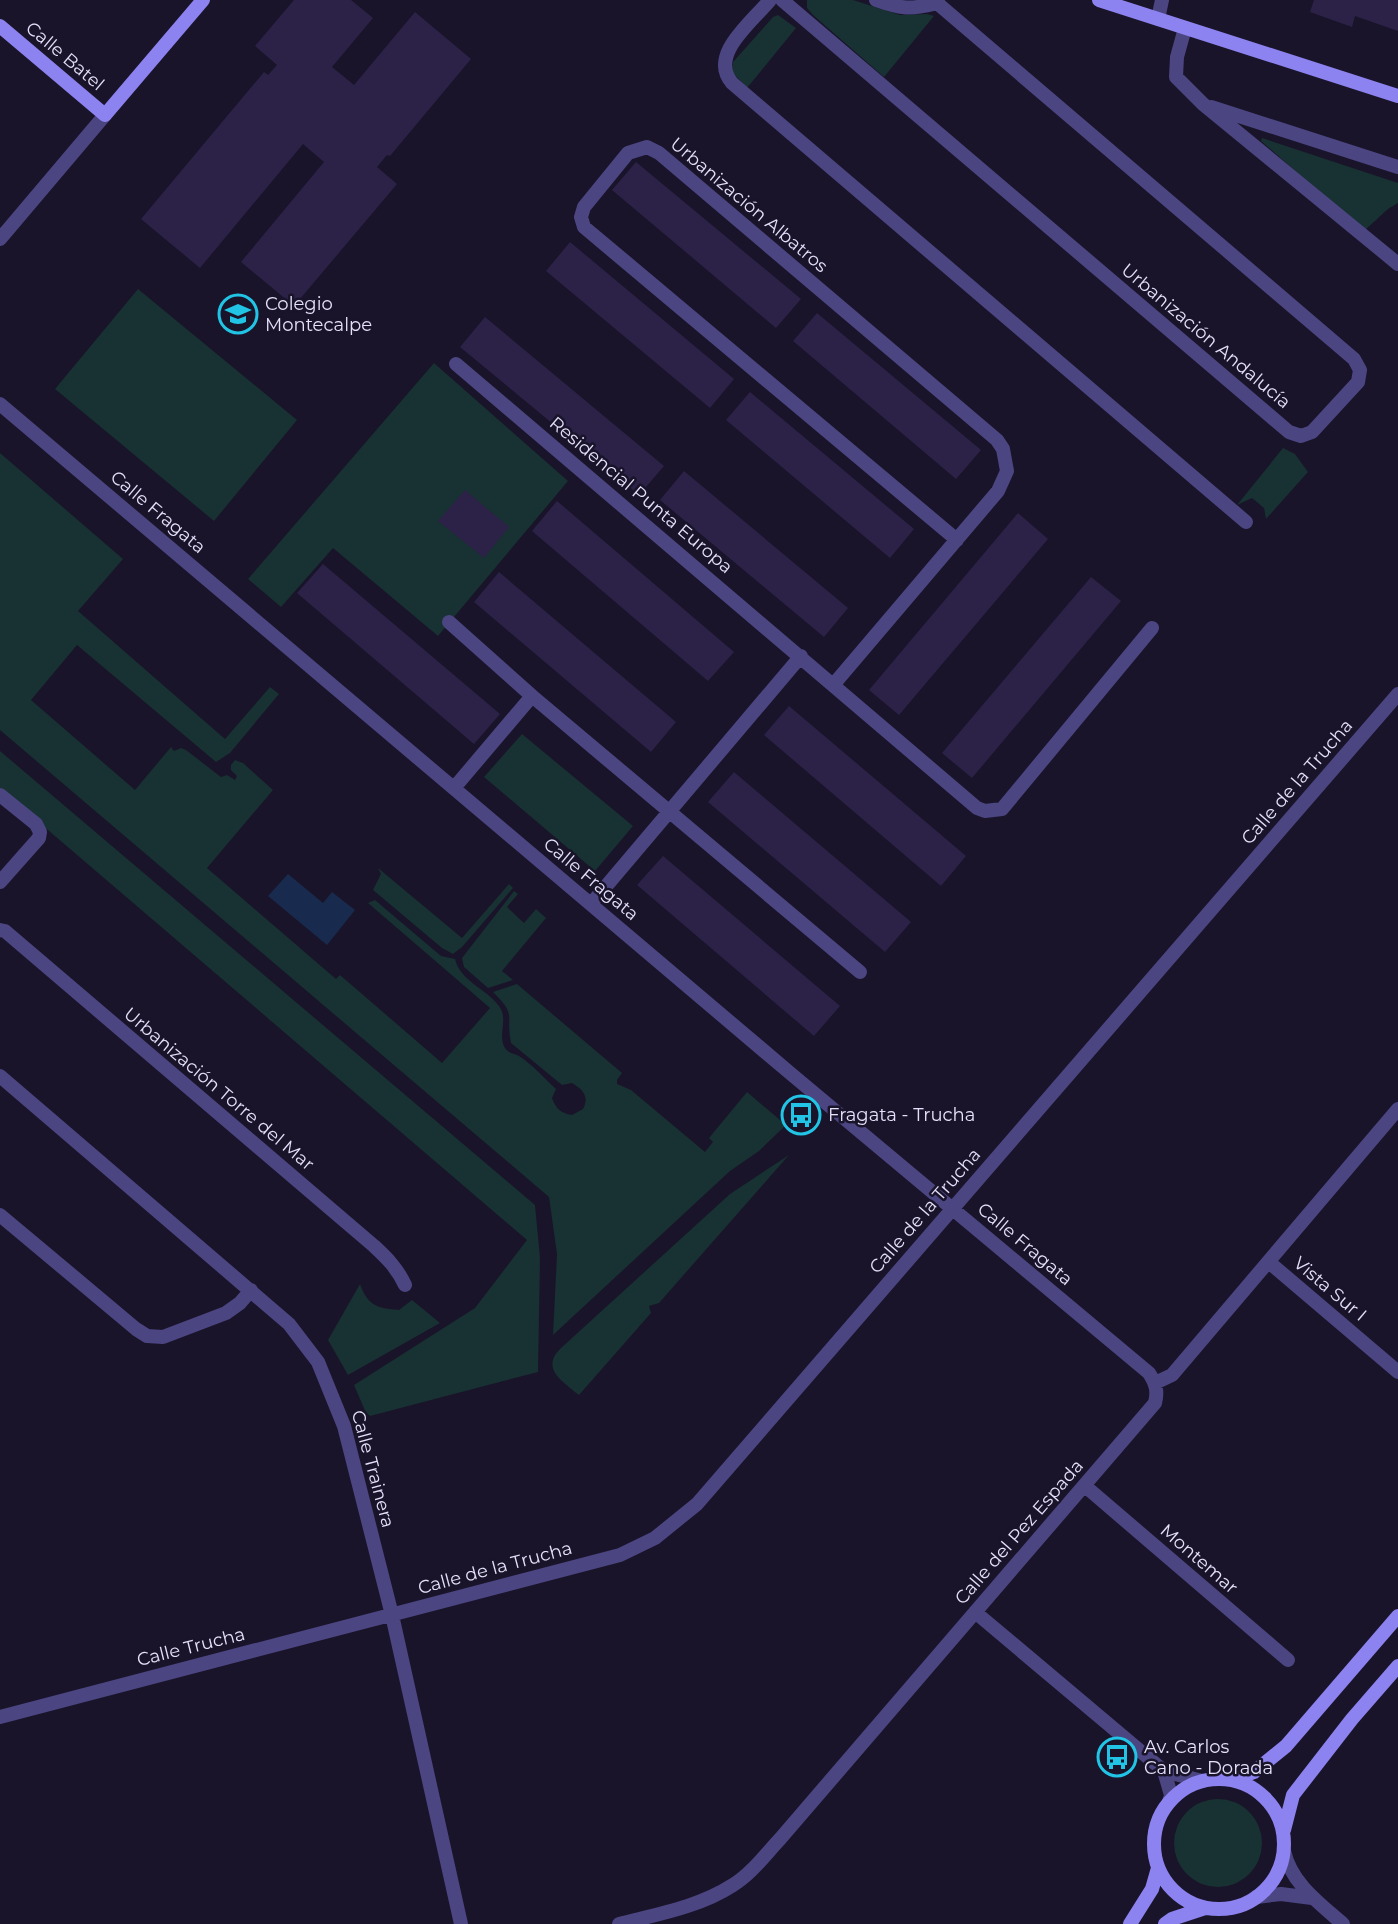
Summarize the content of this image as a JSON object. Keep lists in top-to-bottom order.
{
  "streets": {
    "street": [
      "Calle Batel",
      "Urbanización Albatros",
      "Urbanización Andalucía",
      "Residencial Punta Europa",
      "Calle Fragata",
      "Calle de la Trucha",
      "Urbanización Torre del Mar",
      "Vista Sur I",
      "Calle Trainera",
      "Calle del Pez Espada",
      "Montemar",
      "Calle Trucha"
    ]
  },
  "crossings": [
    ["Urbanización Albatros", "Residencial Punta Europa"],
    ["Calle Fragata", "Calle de la Trucha"],
    ["Calle Fragata", "Calle del Pez Espada"],
    ["Calle de la Trucha", "Calle Trainera"],
    ["Calle de la Trucha", "Calle Trucha"],
    ["Calle Trainera", "Calle Trucha"],
    ["Calle del Pez Espada", "Montemar"]
  ],
  "places": {
    "school or university": ["Colegio Montecalpe"],
    "bus stop": ["Fragata - Trucha", "Av. Carlos Cano - Dorada"]
  }
}
